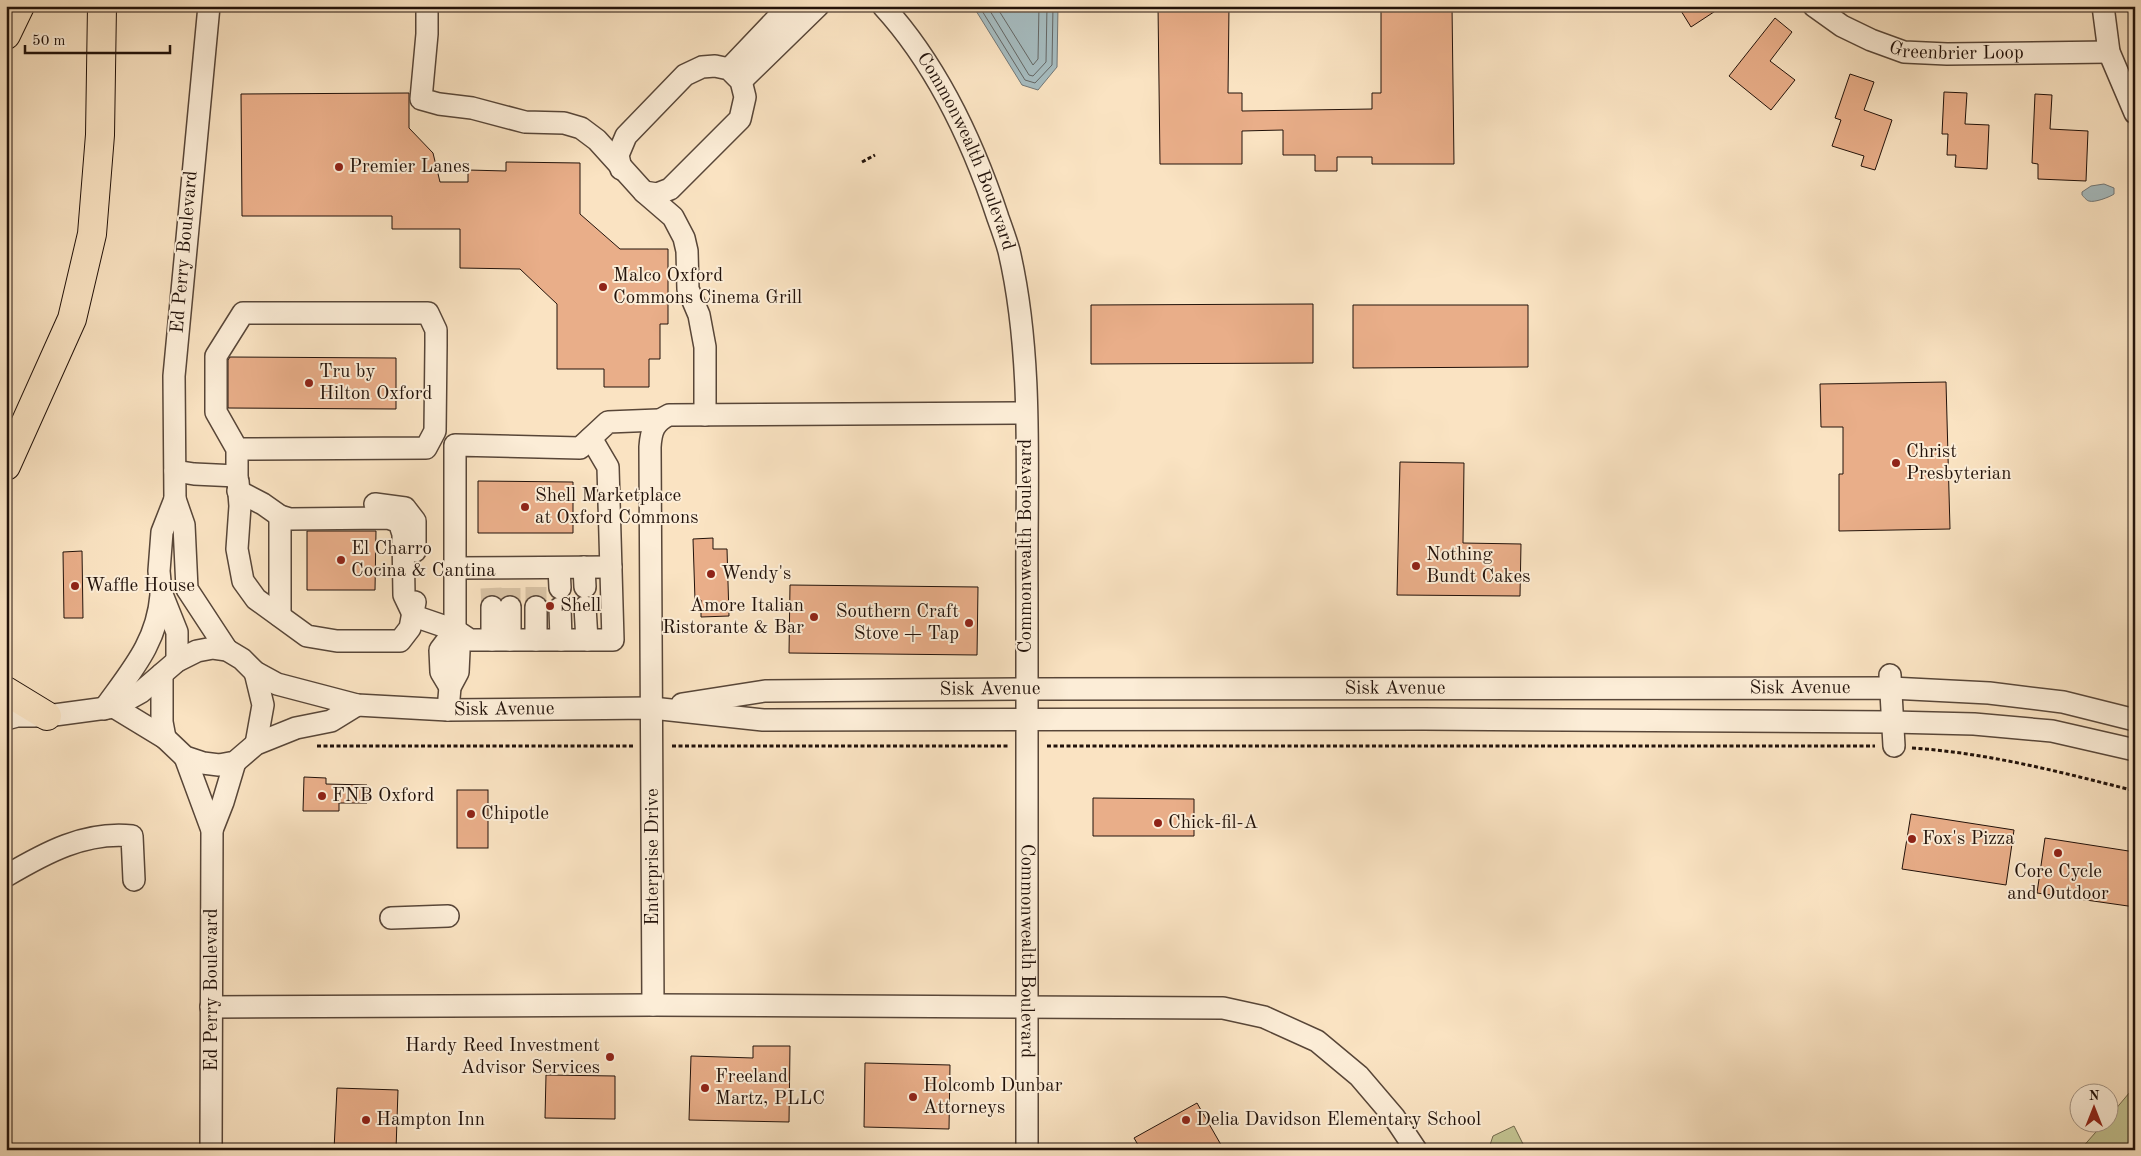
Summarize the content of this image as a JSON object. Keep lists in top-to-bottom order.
{
  "streets": {
    "street": [
      "Greenbrier Loop",
      "Commonwealth Boulevard",
      "Ed Perry Boulevard",
      "Sisk Avenue",
      "Enterprise Drive"
    ]
  },
  "crossings": [
    ["Commonwealth Boulevard", "Sisk Avenue"],
    ["Ed Perry Boulevard", "Sisk Avenue"],
    ["Sisk Avenue", "Enterprise Drive"]
  ],
  "places": [
    "Premier Lanes",
    "Malco Oxford Commons Cinema Grill",
    "Tru by Hilton Oxford",
    "Christ Presbyterian",
    "Shell Marketplace at Oxford Commons",
    "El Charro Cocina & Cantina",
    "Nothing Bundt Cakes",
    "Wendy's",
    "Waffle House",
    "Shell",
    "Amore Italian Ristorante & Bar",
    "Southern Craft Stove + Tap",
    "FNB Oxford",
    "Chipotle",
    "Chick-fil-A",
    "Fox's Pizza",
    "Core Cycle and Outdoor",
    "Hardy Reed Investment Advisor Services",
    "Freeland Martz, PLLC",
    "Holcomb Dunbar Attorneys",
    "Hampton Inn",
    "Delia Davidson Elementary School"
  ],
  "scale_bar": "50 m",
  "north": "top"
}
